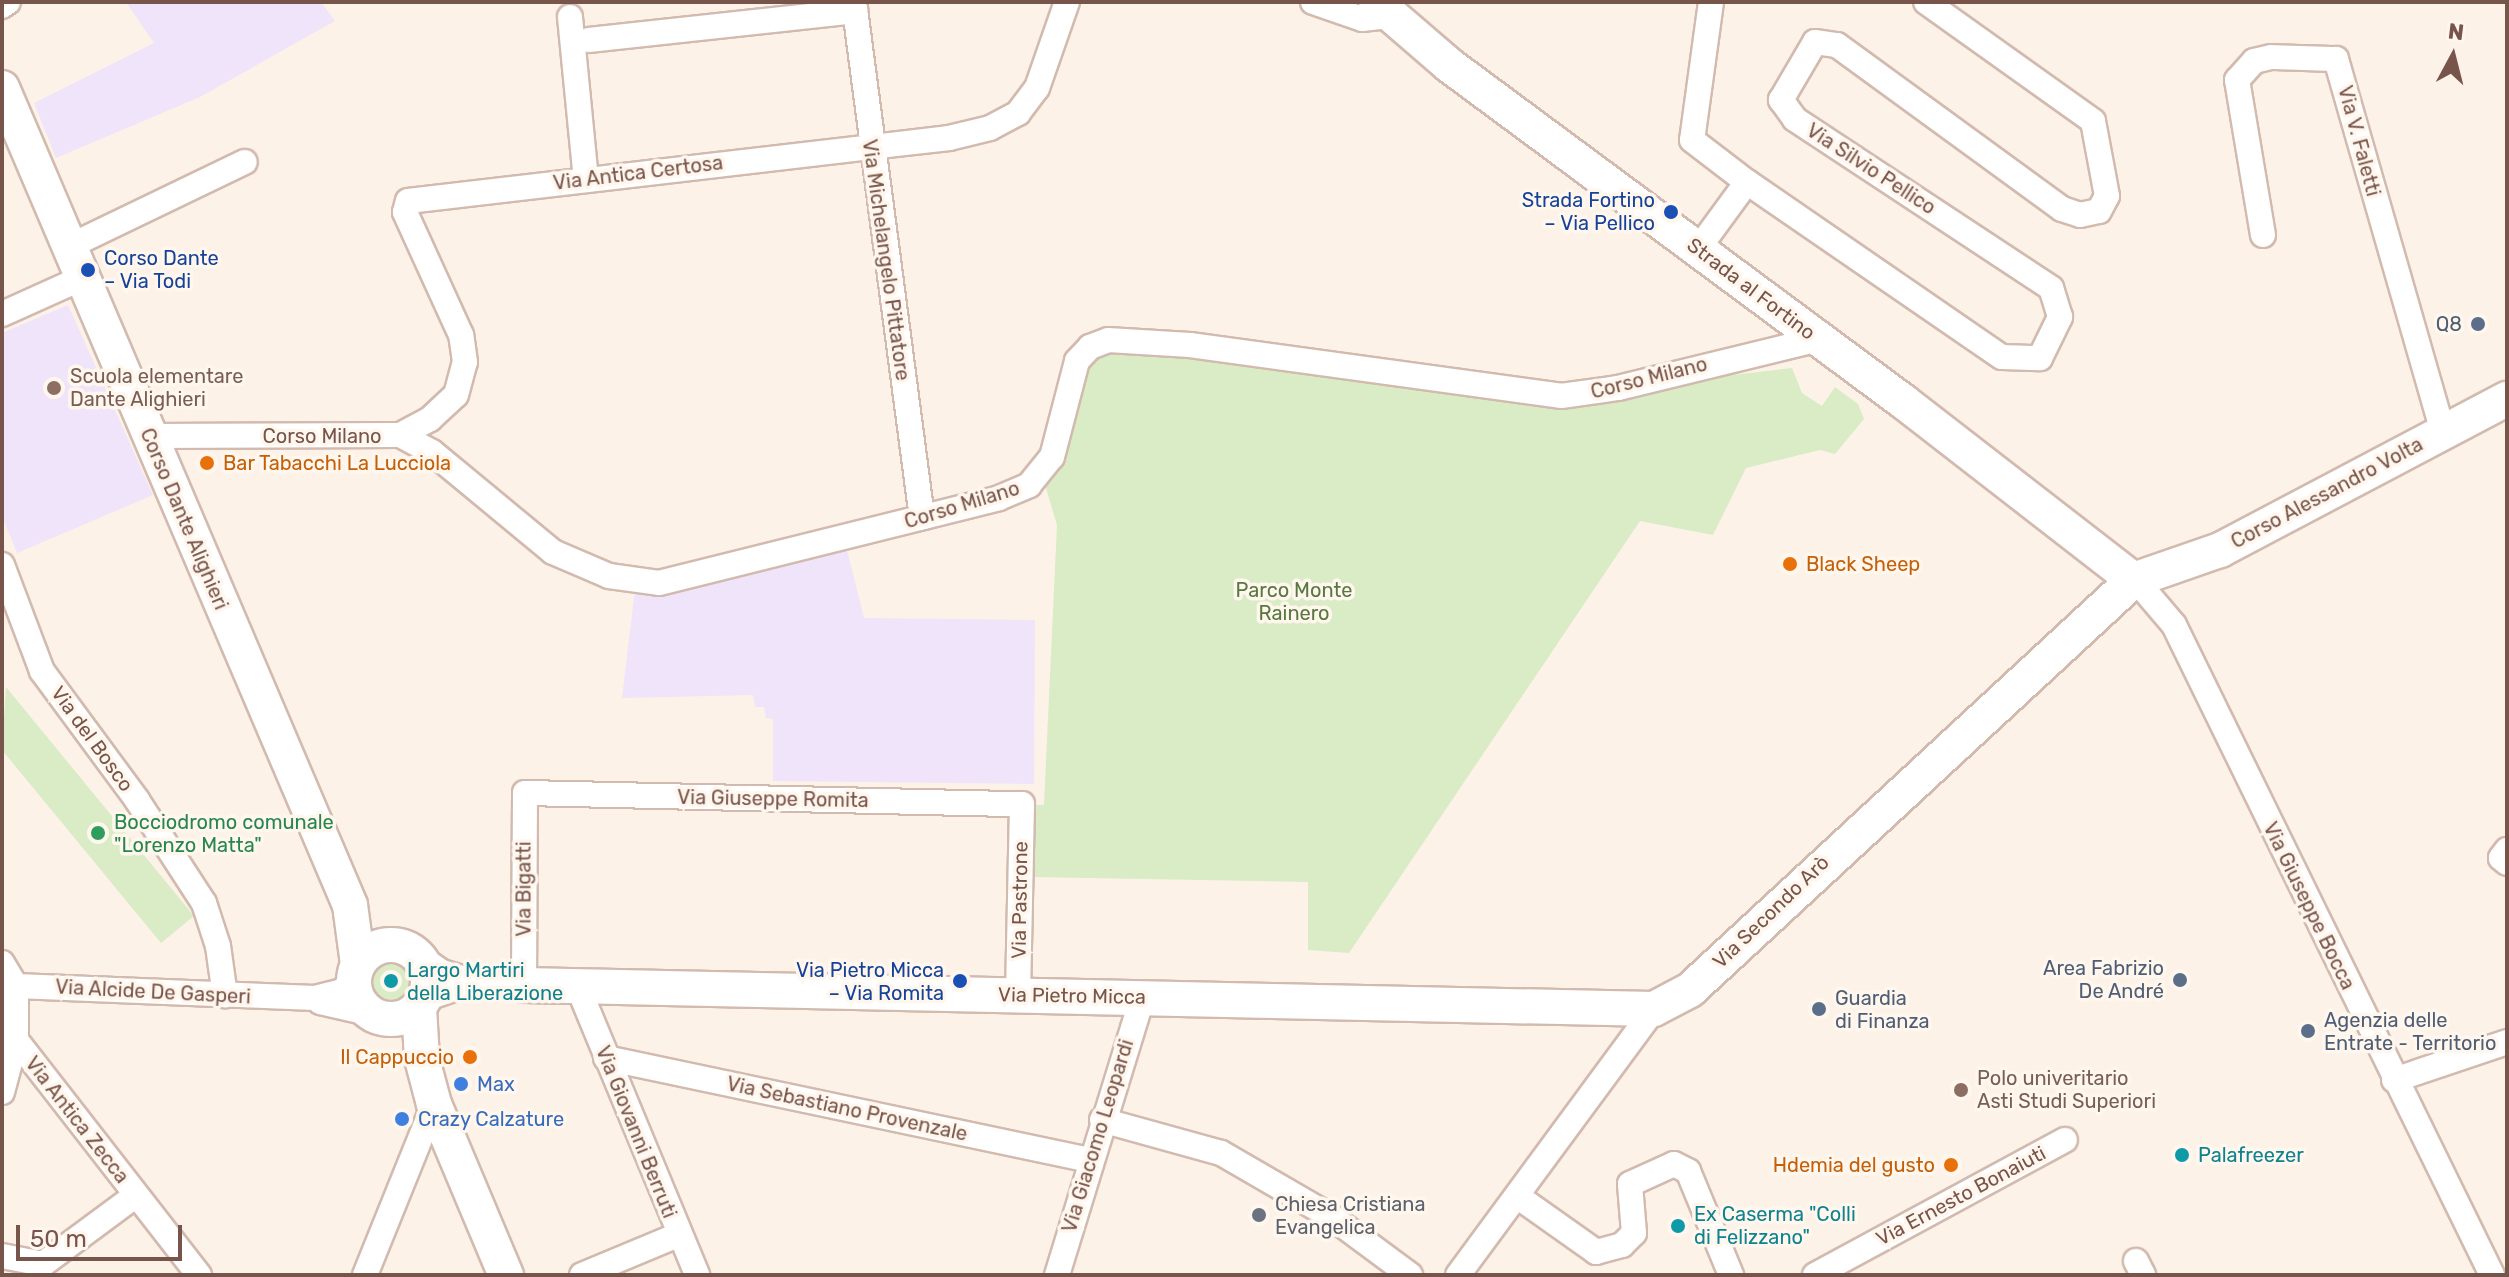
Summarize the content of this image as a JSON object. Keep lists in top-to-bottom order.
{
  "streets": {
    "street": [
      "Via V. Faletti",
      "Via Silvio Pellico",
      "Via Antica Certosa",
      "Via Michelangelo Pittatore",
      "Strada al Fortino",
      "Corso Milano",
      "Corso Alessandro Volta",
      "Corso Dante Alighieri",
      "Via del Bosco",
      "Via Giuseppe Romita",
      "Via Bigatti",
      "Via Pastrone",
      "Via Giuseppe Bocca",
      "Via Secondo Arò",
      "Via Alcide De Gasperi",
      "Via Pietro Micca",
      "Via Sebastiano Provenzale",
      "Via Antica Zecca",
      "Via Giovanni Berruti",
      "Via Giacomo Leopardi",
      "Via Ernesto Bonaiuti"
    ]
  },
  "crossings": [
    ["Via V. Faletti", "Corso Alessandro Volta"],
    ["Via Antica Certosa", "Via Michelangelo Pittatore"],
    ["Via Antica Certosa", "Corso Milano"],
    ["Via Michelangelo Pittatore", "Corso Milano"],
    ["Strada al Fortino", "Corso Milano"],
    ["Strada al Fortino", "Corso Alessandro Volta"],
    ["Strada al Fortino", "Via Giuseppe Bocca"],
    ["Strada al Fortino", "Via Secondo Arò"],
    ["Corso Milano", "Corso Dante Alighieri"],
    ["Corso Alessandro Volta", "Via Giuseppe Bocca"],
    ["Corso Alessandro Volta", "Via Secondo Arò"],
    ["Corso Dante Alighieri", "Via Alcide De Gasperi"],
    ["Corso Dante Alighieri", "Via Pietro Micca"],
    ["Via del Bosco", "Via Alcide De Gasperi"],
    ["Via Giuseppe Romita", "Via Bigatti"],
    ["Via Giuseppe Romita", "Via Pastrone"],
    ["Via Bigatti", "Via Pietro Micca"],
    ["Via Pastrone", "Via Pietro Micca"],
    ["Via Giuseppe Bocca", "Via Secondo Arò"],
    ["Via Secondo Arò", "Via Pietro Micca"],
    ["Via Alcide De Gasperi", "Via Pietro Micca"],
    ["Via Pietro Micca", "Via Giovanni Berruti"],
    ["Via Pietro Micca", "Via Giacomo Leopardi"],
    ["Via Sebastiano Provenzale", "Via Giovanni Berruti"],
    ["Via Sebastiano Provenzale", "Via Giacomo Leopardi"]
  ],
  "parks": ["Parco Monte Rainero"],
  "places": [
    "Strada Fortino – Via Pellico",
    "Corso Dante – Via Todi",
    "Q8",
    "Scuola elementare Dante Alighieri",
    "Bar Tabacchi La Lucciola",
    "Black Sheep",
    "Bocciodromo comunale \"Lorenzo Matta\"",
    "Area Fabrizio De André",
    "Largo Martiri della Liberazione",
    "Via Pietro Micca – Via Romita",
    "Guardia di Finanza",
    "Agenzia delle Entrate - Territorio",
    "Il Cappuccio",
    "Max",
    "Polo univeritario Asti Studi Superiori",
    "Crazy Calzature",
    "Palafreezer",
    "Hdemia del gusto",
    "Chiesa Cristiana Evangelica",
    "Ex Caserma \"Colli di Felizzano\""
  ],
  "scale_bar": "50 m",
  "north": "top"
}
